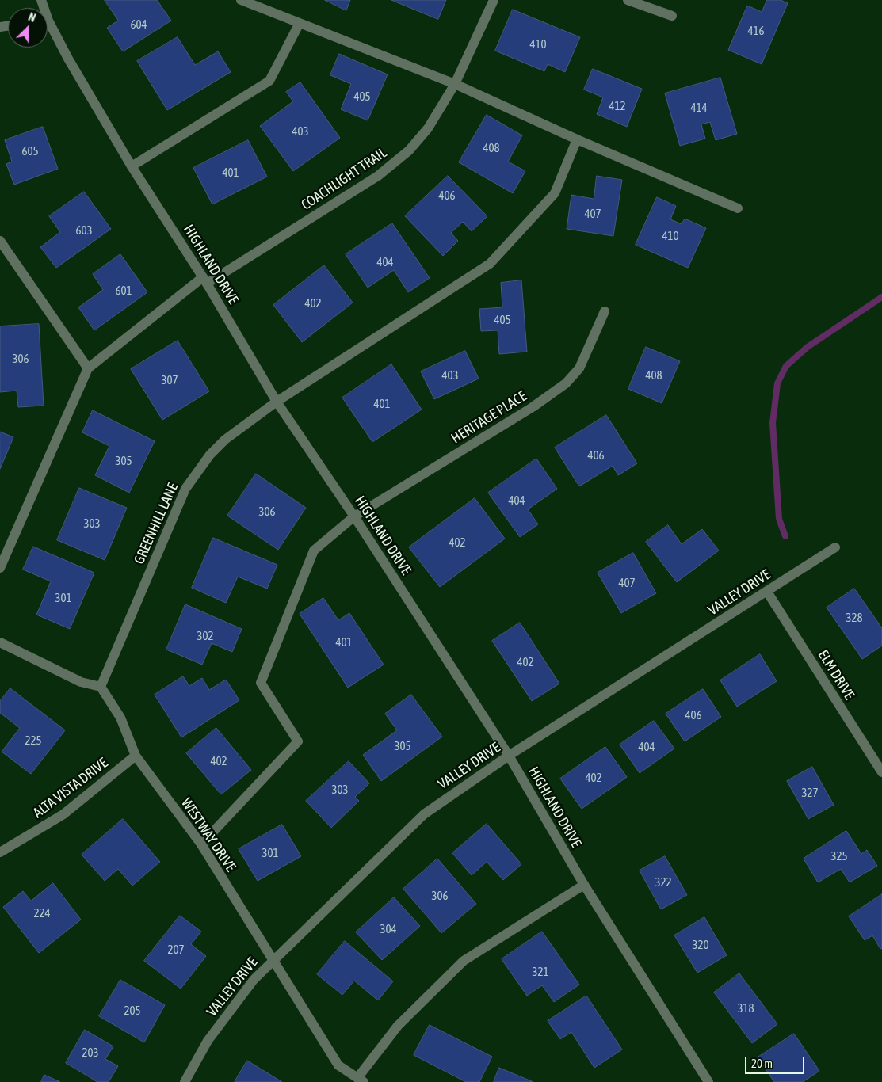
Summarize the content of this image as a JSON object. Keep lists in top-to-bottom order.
{
  "streets": {
    "street": [
      "COACHLIGHT TRAIL",
      "HIGHLAND DRIVE",
      "HERITAGE PLACE",
      "GREENHILL LANE",
      "VALLEY DRIVE",
      "ELM DRIVE",
      "ALTA VISTA DRIVE",
      "WESTWAY DRIVE"
    ]
  },
  "crossings": [
    ["COACHLIGHT TRAIL", "HIGHLAND DRIVE"],
    ["HIGHLAND DRIVE", "HERITAGE PLACE"],
    ["HIGHLAND DRIVE", "GREENHILL LANE"],
    ["HIGHLAND DRIVE", "VALLEY DRIVE"],
    ["HERITAGE PLACE", "WESTWAY DRIVE"],
    ["GREENHILL LANE", "WESTWAY DRIVE"],
    ["VALLEY DRIVE", "ELM DRIVE"],
    ["VALLEY DRIVE", "WESTWAY DRIVE"],
    ["ALTA VISTA DRIVE", "WESTWAY DRIVE"]
  ],
  "house_numbers": [
    "604",
    "416",
    "410",
    "405",
    "412",
    "414",
    "403",
    "408",
    "605",
    "401",
    "406",
    "407",
    "603",
    "410",
    "404",
    "601",
    "402",
    "405",
    "306",
    "403",
    "408",
    "307",
    "401",
    "406",
    "305",
    "404",
    "306",
    "303",
    "402",
    "407",
    "301",
    "328",
    "302",
    "401",
    "402",
    "406",
    "225",
    "305",
    "404",
    "402",
    "402",
    "303",
    "327",
    "301",
    "325",
    "322",
    "306",
    "224",
    "304",
    "320",
    "207",
    "321",
    "318",
    "205",
    "203"
  ],
  "scale_bar": "20 m",
  "north": "top right"
}
